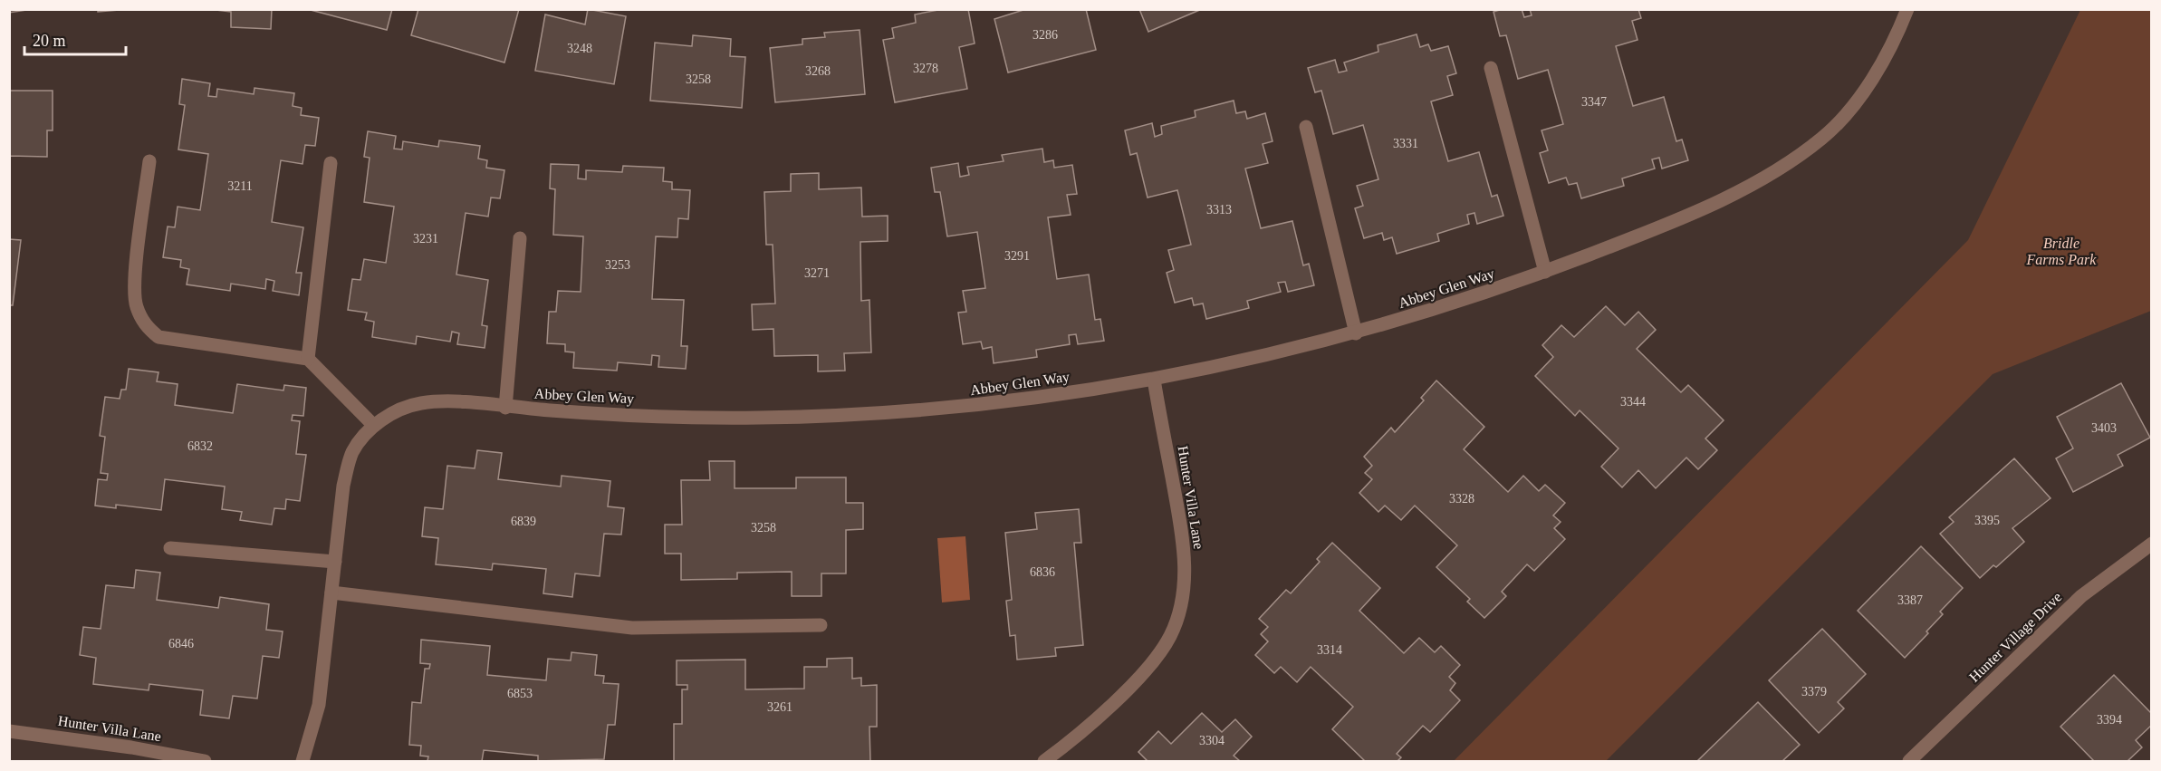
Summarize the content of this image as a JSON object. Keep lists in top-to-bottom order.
{
  "streets": {
    "street": ["Abbey Glen Way", "Hunter Villa Lane", "Hunter Village Drive"]
  },
  "crossings": [
    ["Abbey Glen Way", "Hunter Villa Lane"]
  ],
  "parks": ["Bridle Farms Park"],
  "house_numbers": [
    "3286",
    "3248",
    "3278",
    "3268",
    "3258",
    "3347",
    "3331",
    "3211",
    "3313",
    "3231",
    "3291",
    "3253",
    "3271",
    "3344",
    "3403",
    "6832",
    "3328",
    "3395",
    "6839",
    "3258",
    "6836",
    "3387",
    "6846",
    "3314",
    "3379",
    "6853",
    "3261",
    "3394",
    "3304"
  ],
  "scale_bar": "20 m"
}
